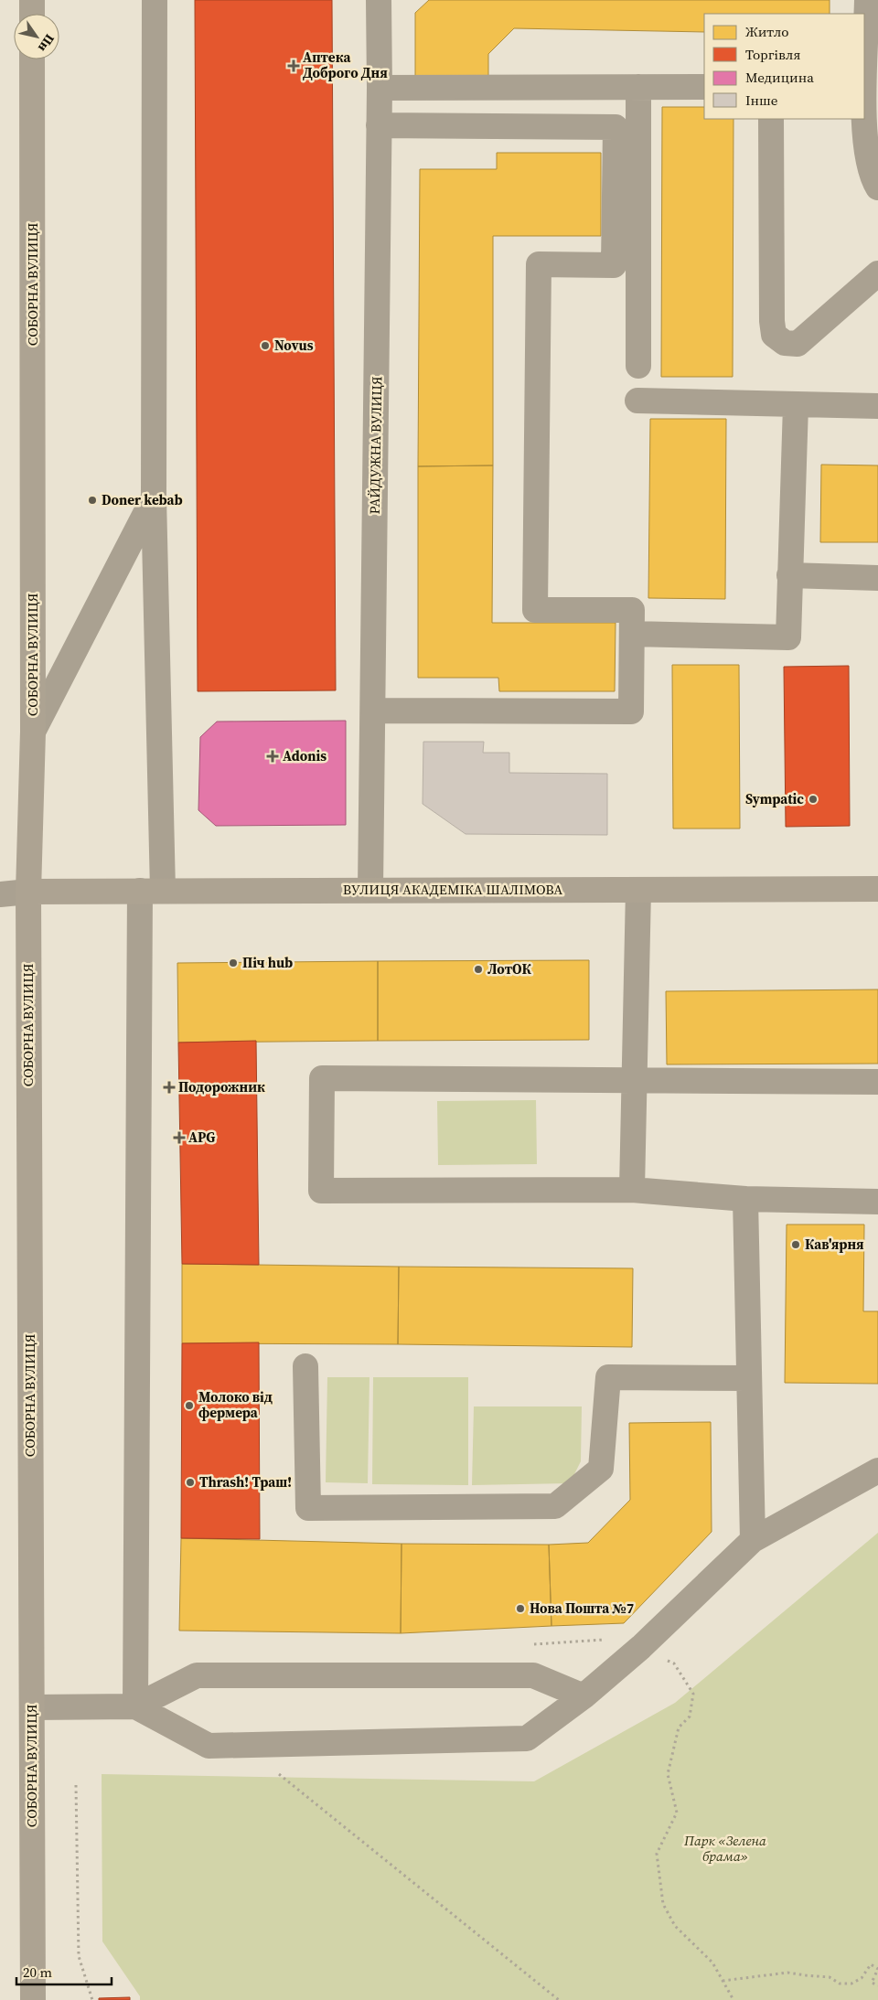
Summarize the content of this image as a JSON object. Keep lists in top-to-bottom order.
{
  "streets": {
    "main road": ["СОБОРНА ВУЛИЦЯ", "ВУЛИЦЯ АКАДЕМІКА ШАЛІМОВА"],
    "street": ["РАЙДУЖНА ВУЛИЦЯ"]
  },
  "crossings": [
    ["СОБОРНА ВУЛИЦЯ", "ВУЛИЦЯ АКАДЕМІКА ШАЛІМОВА"],
    ["РАЙДУЖНА ВУЛИЦЯ", "ВУЛИЦЯ АКАДЕМІКА ШАЛІМОВА"]
  ],
  "parks": ["Парк «Зелена брама»"],
  "places": {
    "health": [
      "Аптека Доброго Дня",
      "Adonis",
      "Подорожник",
      "APG"
    ],
    "other": [
      "Novus",
      "Doner kebab",
      "Sympatic",
      "Піч hub",
      "ЛотОК",
      "Кав'ярня",
      "Молоко від фермера",
      "Thrash! Траш!",
      "Нова Пошта №7"
    ]
  },
  "legend": [
    "Житло",
    "Торгівля",
    "Медицина",
    "Інше"
  ],
  "scale_bar": "20 m",
  "north": "bottom right"
}
